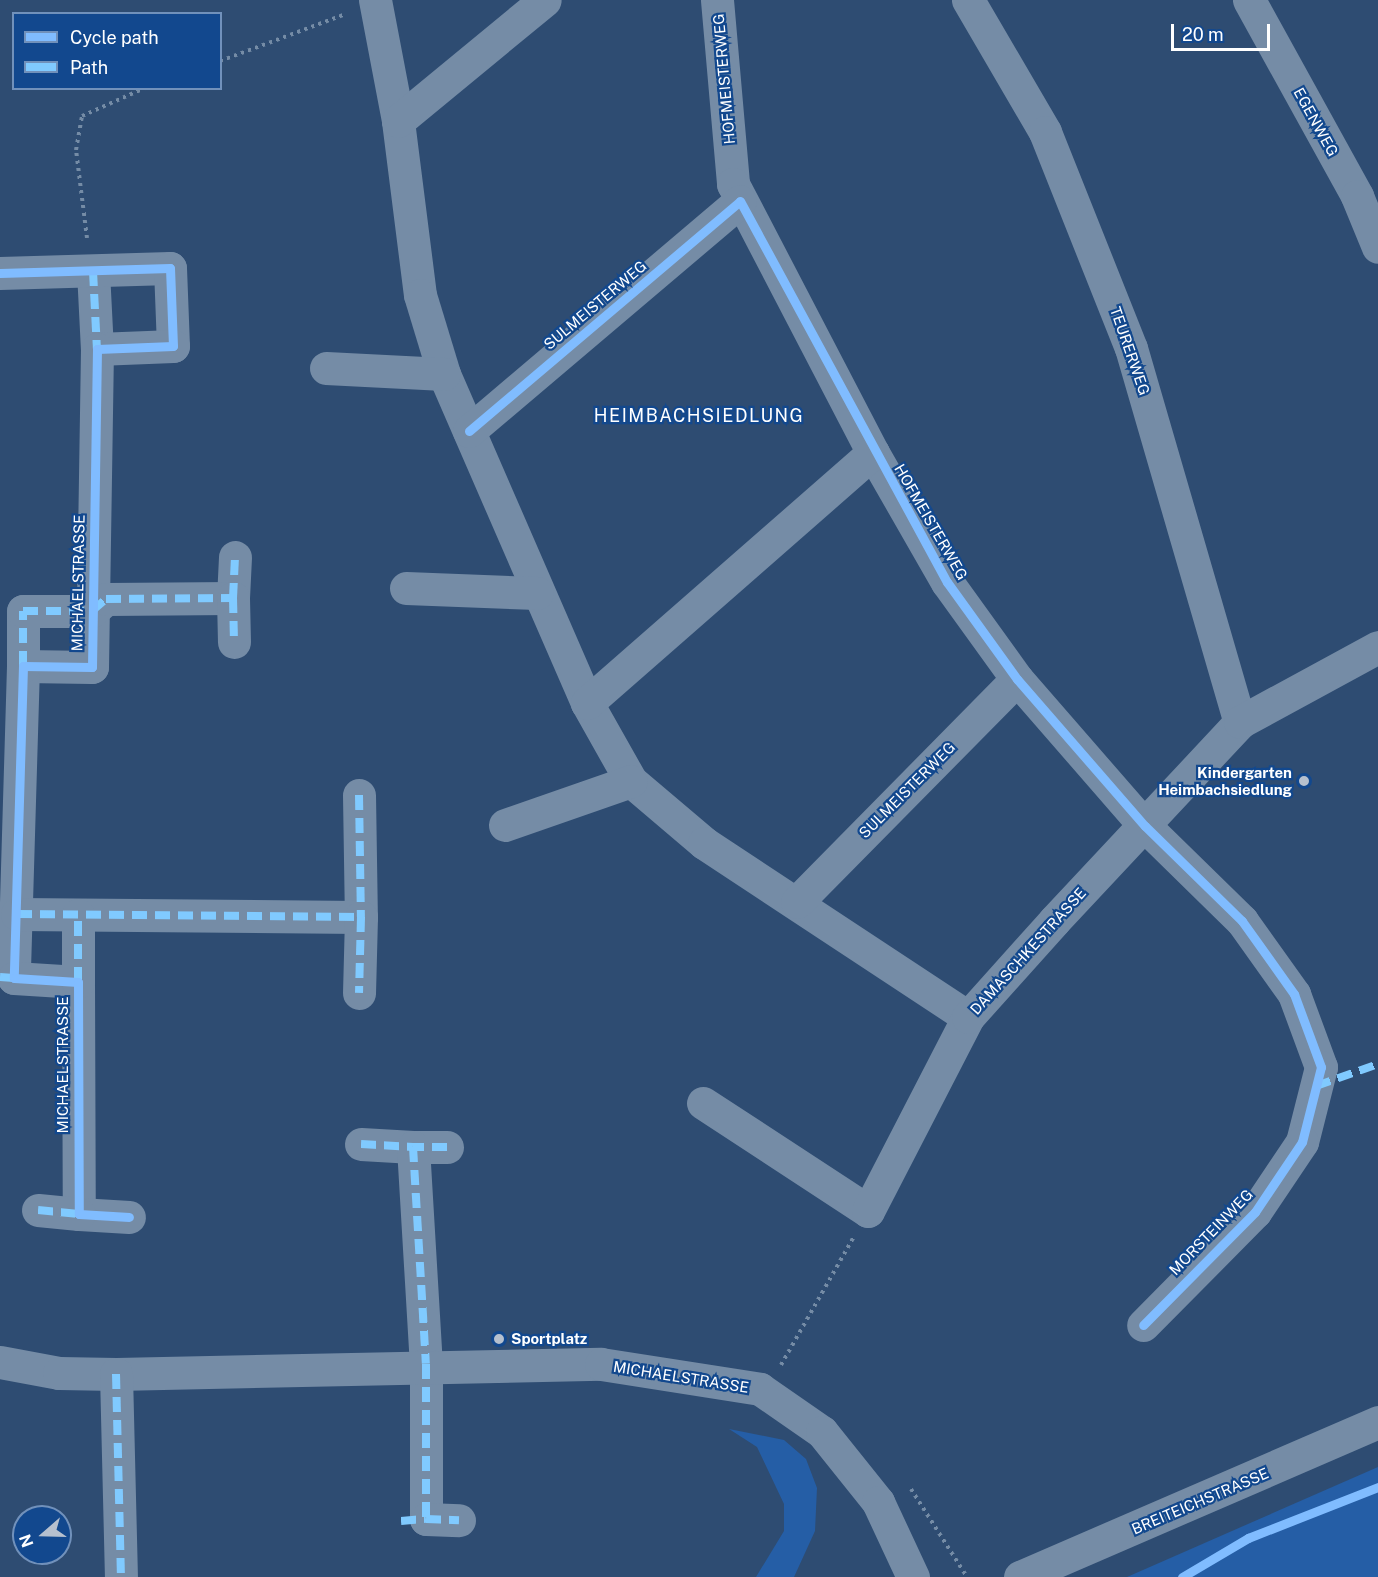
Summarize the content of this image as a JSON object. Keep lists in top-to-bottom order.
{
  "streets": {
    "street": [
      "HOFMEISTERWEG",
      "EGENWEG",
      "SULMEISTERWEG",
      "TEURERWEG",
      "MICHAELSTRASSE",
      "DAMASCHKESTRASSE",
      "MORSTEINWEG",
      "BREITEICHSTRASSE"
    ]
  },
  "crossings": [
    ["HOFMEISTERWEG", "SULMEISTERWEG"],
    ["HOFMEISTERWEG", "DAMASCHKESTRASSE"],
    ["HOFMEISTERWEG", "MORSTEINWEG"],
    ["TEURERWEG", "DAMASCHKESTRASSE"],
    ["DAMASCHKESTRASSE", "MORSTEINWEG"]
  ],
  "districts": ["HEIMBACHSIEDLUNG"],
  "places": ["Kindergarten Heimbachsiedlung", "Sportplatz"],
  "legend": ["Cycle path", "Path"],
  "scale_bar": "20 m",
  "north": "left"
}
